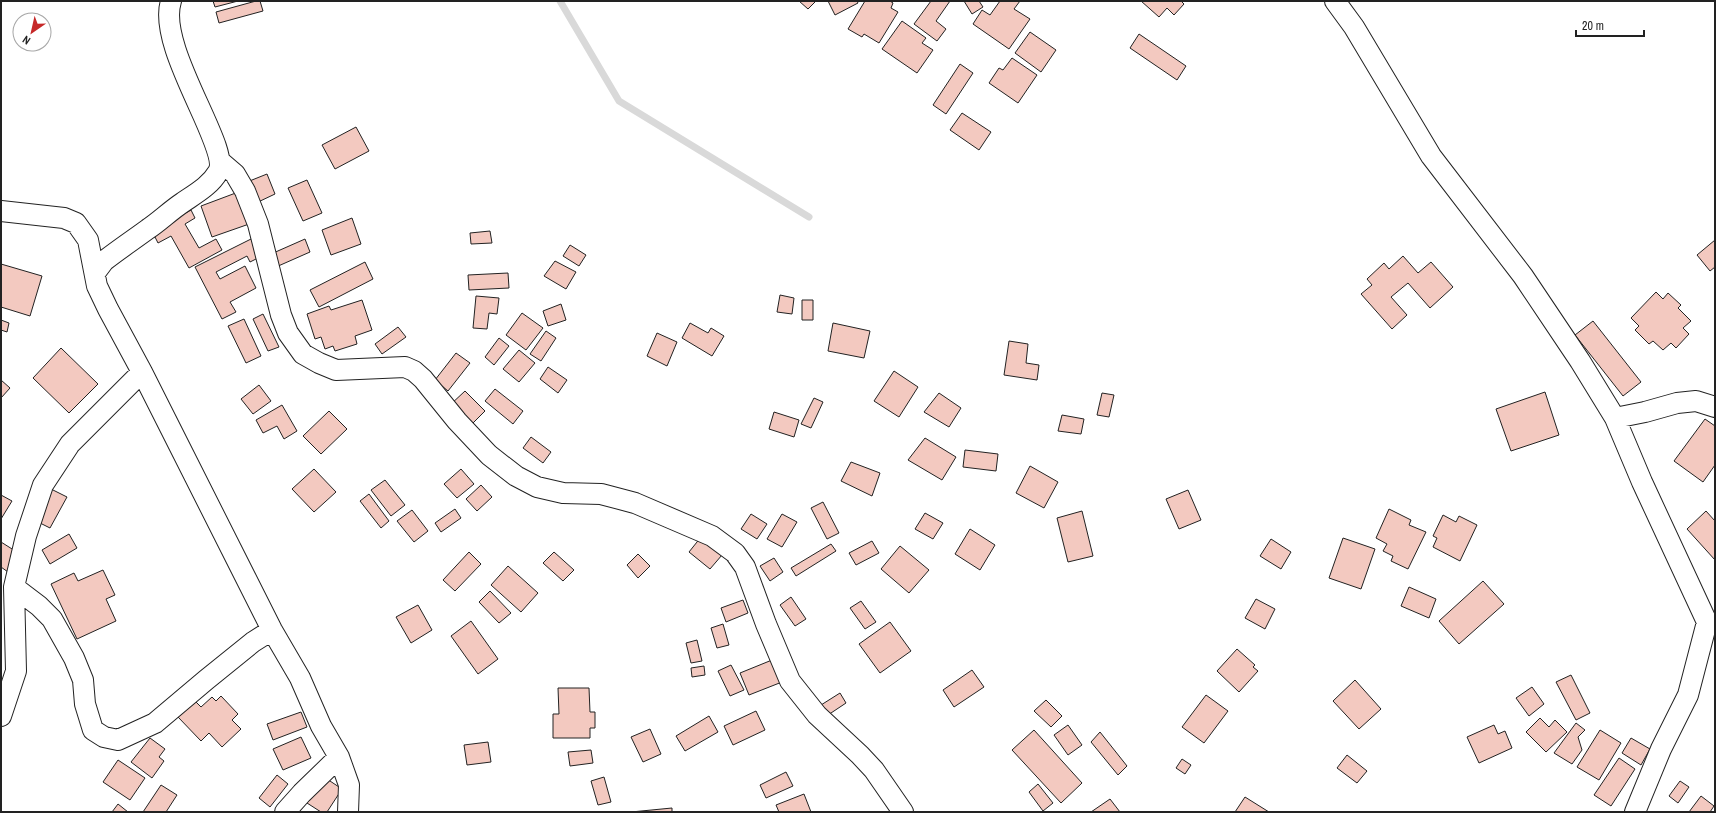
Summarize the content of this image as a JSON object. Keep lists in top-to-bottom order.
{
  "scale_bar": "20 m",
  "north": "bottom left"
}
